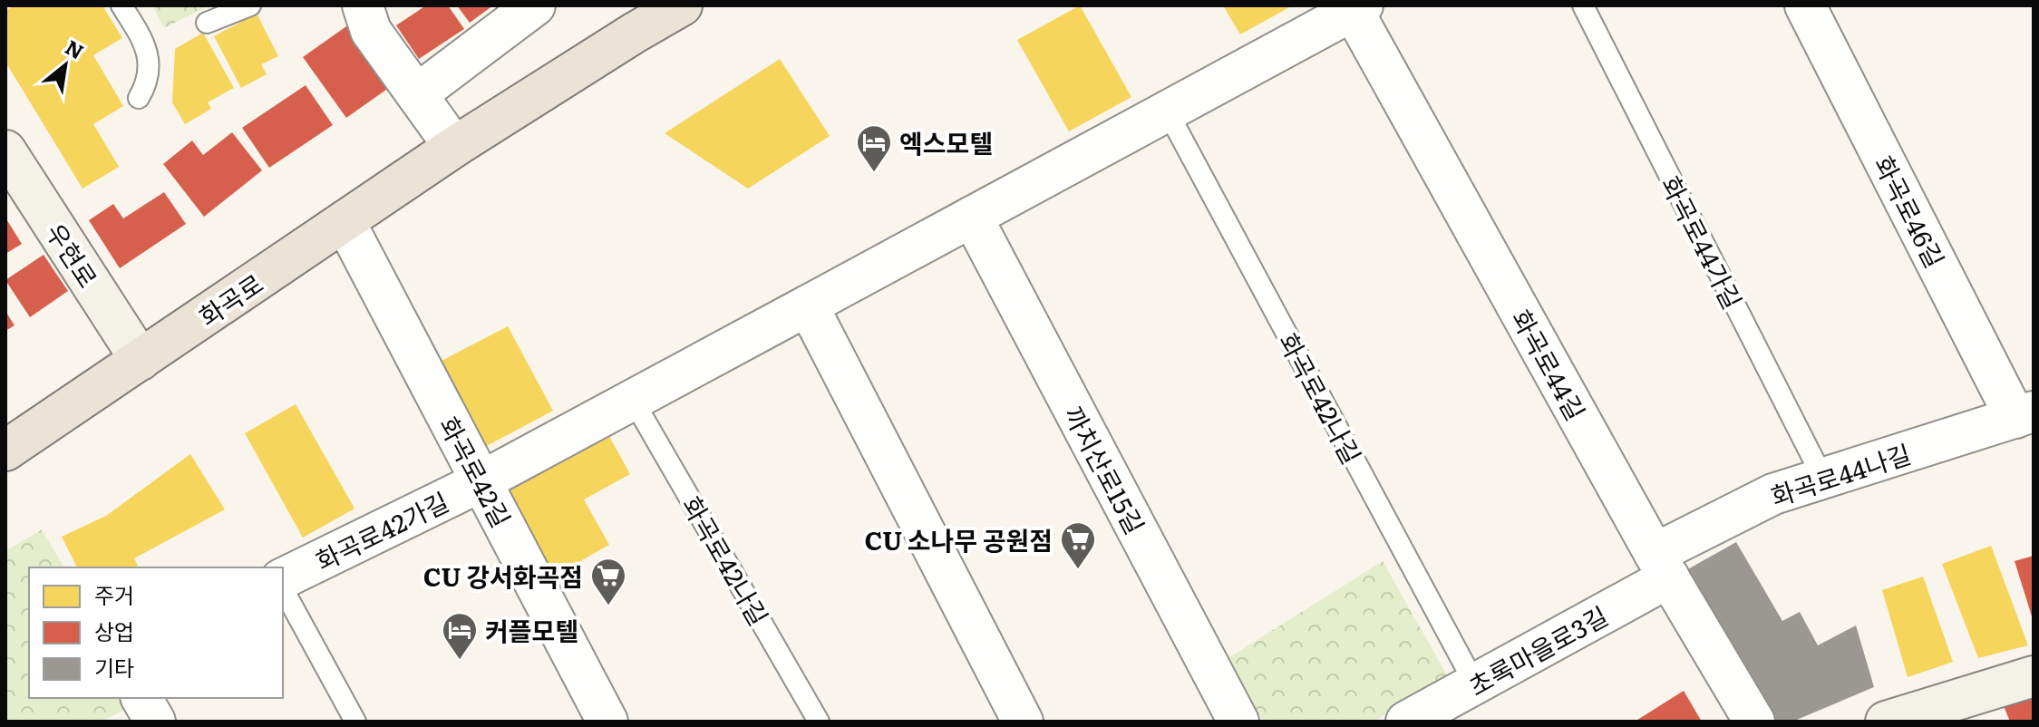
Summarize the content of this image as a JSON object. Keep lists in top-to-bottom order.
{
  "streets": {
    "main road": ["화곡로"],
    "street": [
      "화곡로46길",
      "우현로",
      "화곡로44길",
      "까치산로15길",
      "화곡로42길",
      "화곡로44나길",
      "화곡로42가길",
      "초록마을로3길"
    ],
    "lane": ["화곡로44가길", "화곡로42나길"]
  },
  "crossings": [
    ["화곡로46길", "화곡로44나길"],
    ["화곡로44가길", "화곡로44나길"],
    ["우현로", "화곡로"],
    ["화곡로", "화곡로42길"],
    ["화곡로44길", "화곡로44나길"],
    ["화곡로44길", "초록마을로3길"],
    ["화곡로42나길", "초록마을로3길"],
    ["화곡로42길", "화곡로42가길"],
    ["화곡로44나길", "초록마을로3길"]
  ],
  "places": {
    "hotel": ["엑스모텔", "커플모텔"],
    "supermarket": ["CU 소나무 공원점", "CU 강서화곡점"]
  },
  "legend": ["주거", "상업", "기타"],
  "north": "top right"
}
